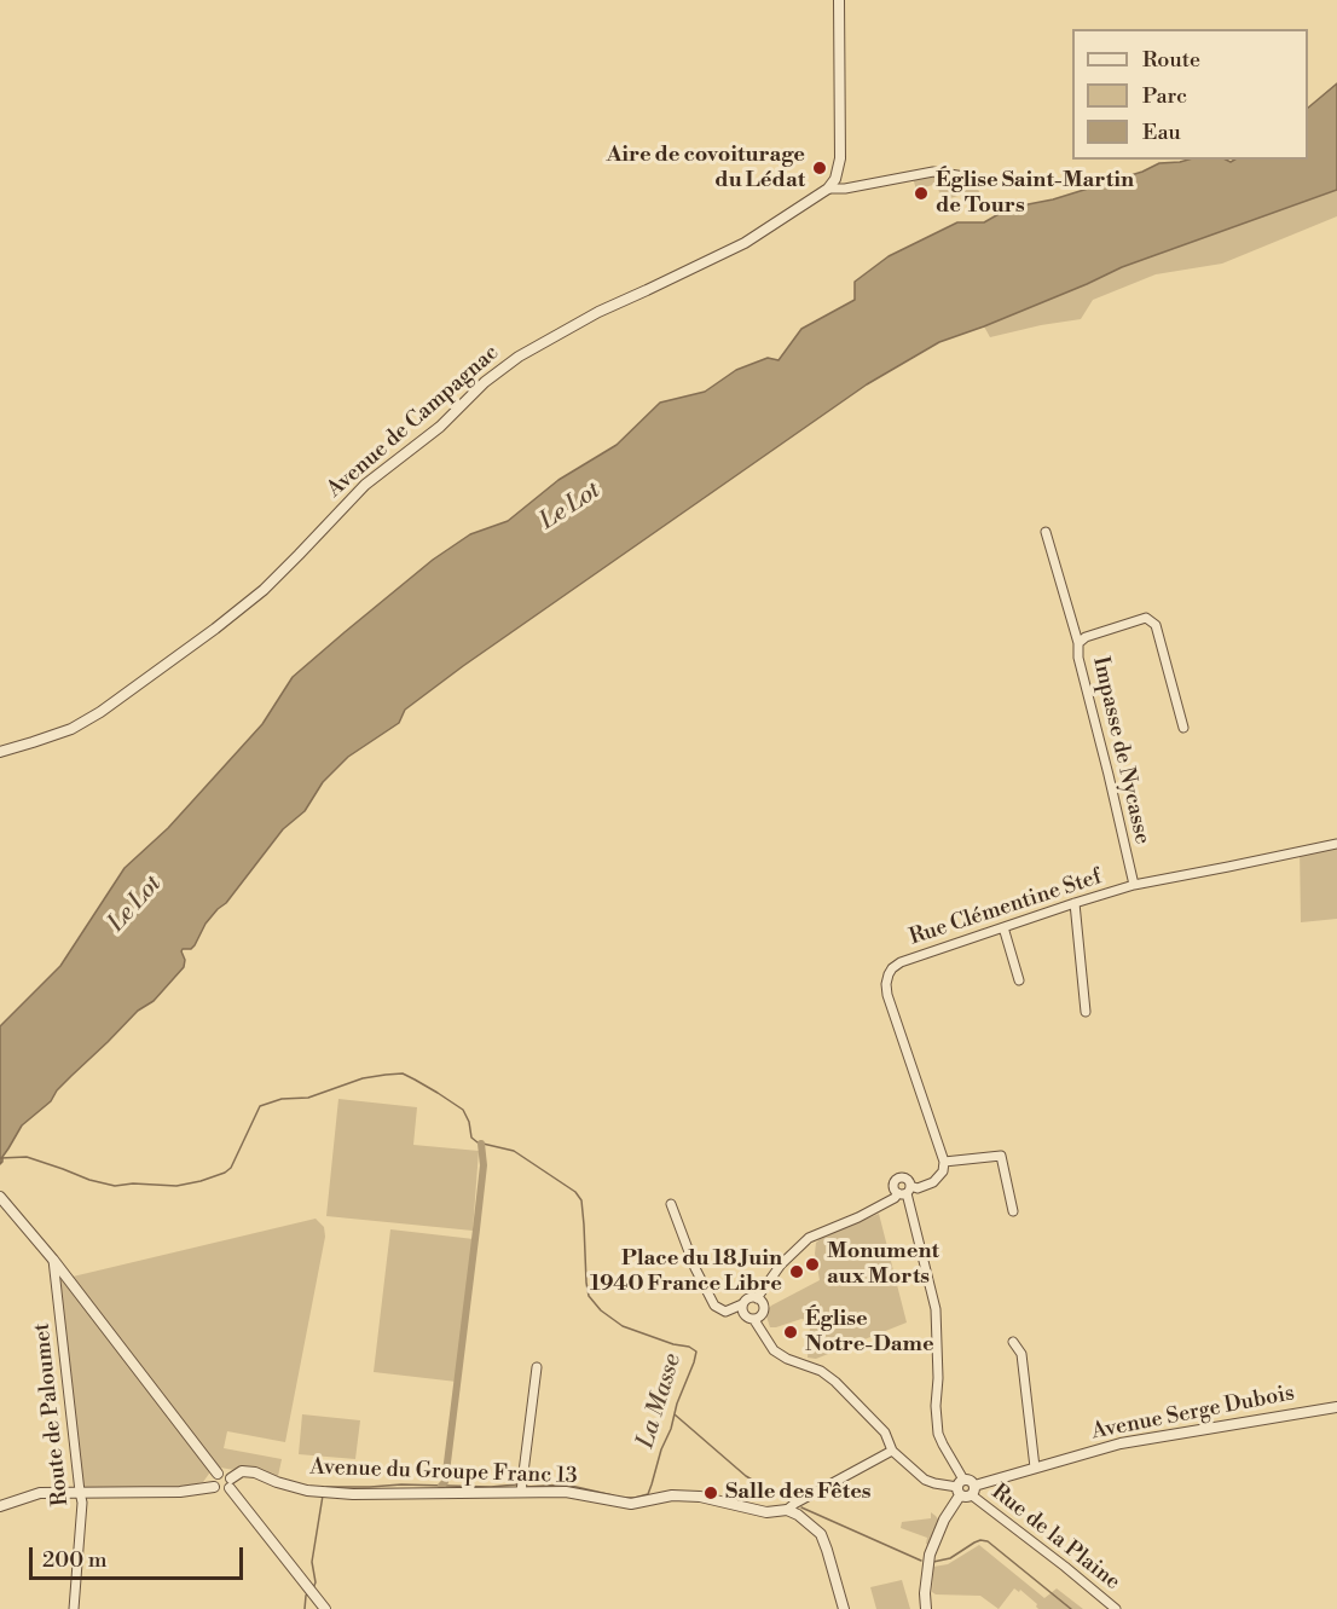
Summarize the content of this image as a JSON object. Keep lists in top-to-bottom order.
{
  "streets": {
    "street": [
      "Avenue de Campagnac",
      "Impasse de Nycasse",
      "Rue Clémentine Stef",
      "Avenue Serge Dubois",
      "Route de Paloumet",
      "Avenue du Groupe Franc 13",
      "Rue de la Plaine"
    ]
  },
  "crossings": [
    ["Impasse de Nycasse", "Rue Clémentine Stef"],
    ["Avenue Serge Dubois", "Rue de la Plaine"]
  ],
  "water": ["Le Lot", "La Masse"],
  "places": [
    "Aire de covoiturage du Lédat",
    "Église Saint-Martin de Tours",
    "Monument aux Morts",
    "Place du 18 Juin 1940 France Libre",
    "Église Notre-Dame",
    "Salle des Fêtes"
  ],
  "legend": ["Route", "Parc", "Eau"],
  "scale_bar": "200 m"
}
